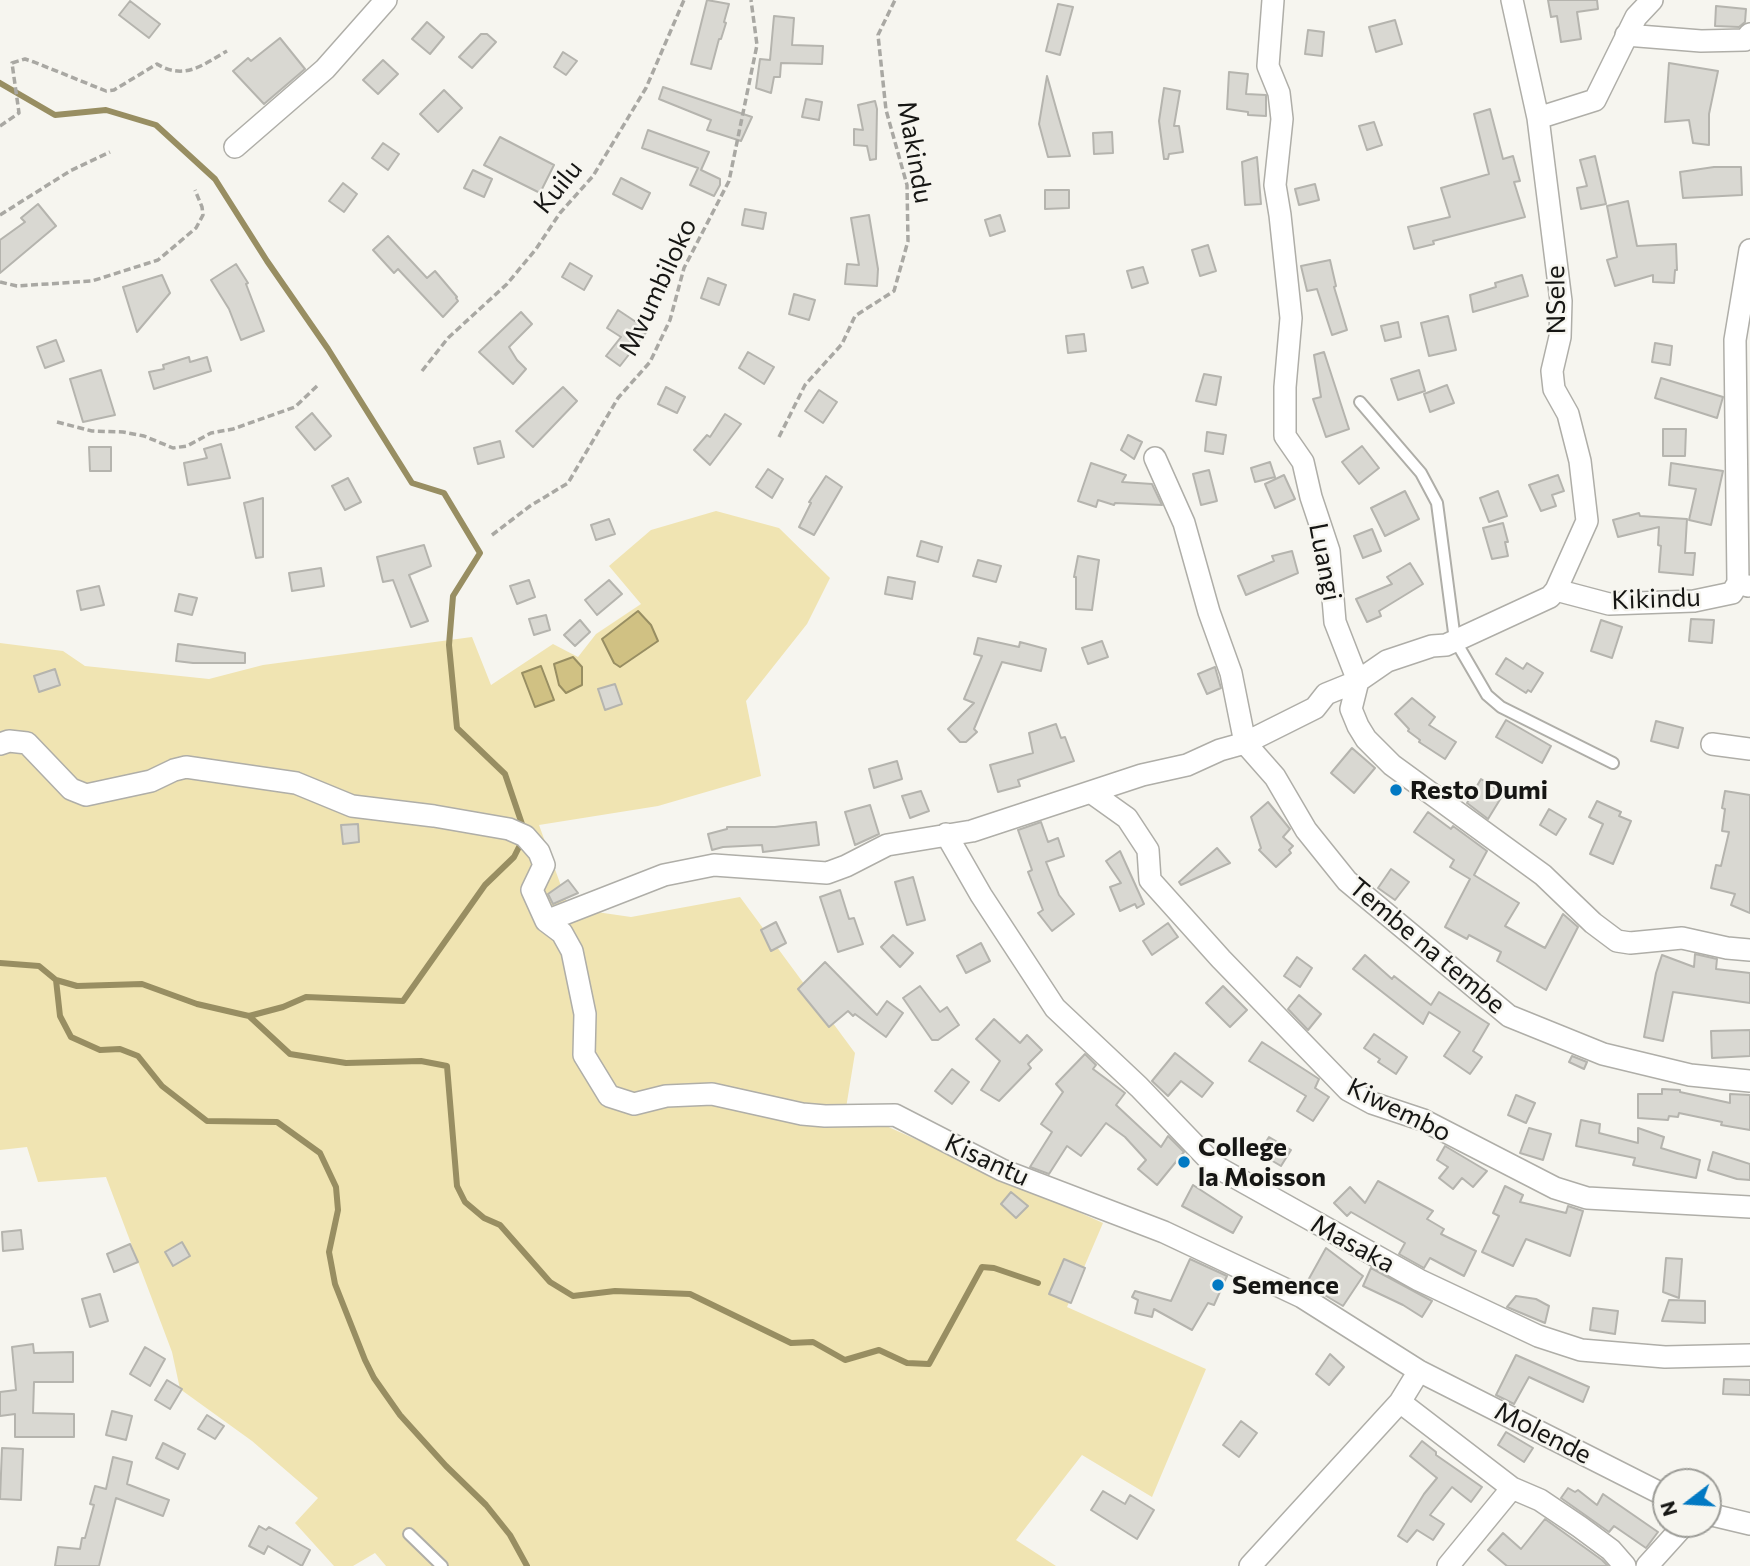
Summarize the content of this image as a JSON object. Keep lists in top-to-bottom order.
{
  "streets": {
    "street": [
      "NSele",
      "Luangi",
      "Kikindu",
      "Tembe na tembe",
      "Kiwembo",
      "Kisantu",
      "Masaka",
      "Molende"
    ],
    "path": ["Makindu", "Kuilu", "Mvumbiloko"]
  },
  "crossings": [
    ["NSele", "Kikindu"],
    ["Kisantu", "Molende"]
  ],
  "places": ["Resto Dumi", "College la Moisson", "Semence"],
  "north": "left"
}
